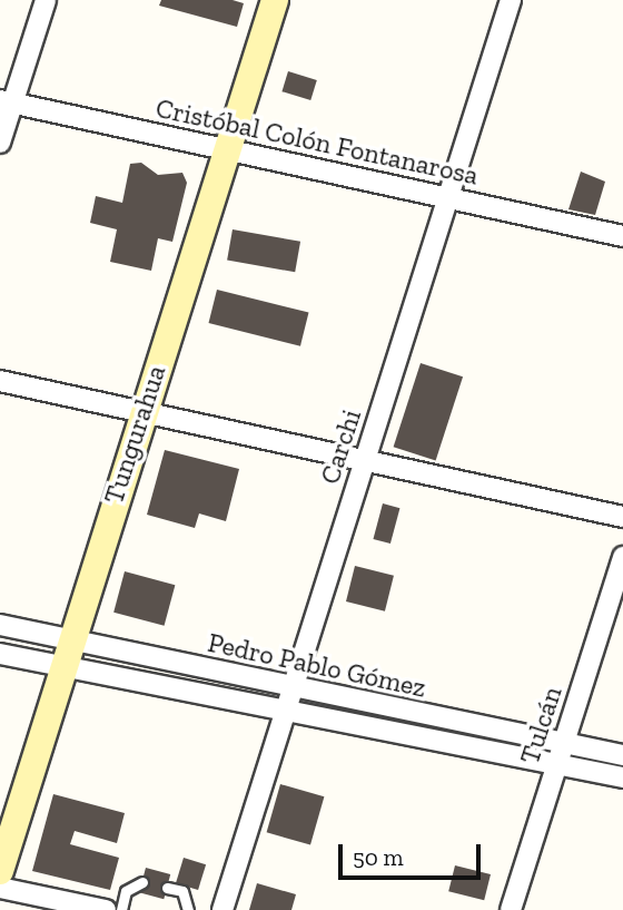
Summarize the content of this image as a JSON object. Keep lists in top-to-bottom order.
{
  "streets": {
    "main road": ["Tungurahua"],
    "street": [
      "Cristóbal Colón Fontanarosa",
      "Carchi",
      "Pedro Pablo Gómez",
      "Tulcán"
    ]
  },
  "crossings": [
    ["Cristóbal Colón Fontanarosa", "Tungurahua"],
    ["Cristóbal Colón Fontanarosa", "Carchi"],
    ["Tungurahua", "Pedro Pablo Gómez"],
    ["Carchi", "Pedro Pablo Gómez"],
    ["Pedro Pablo Gómez", "Tulcán"]
  ],
  "scale_bar": "50 m"
}
